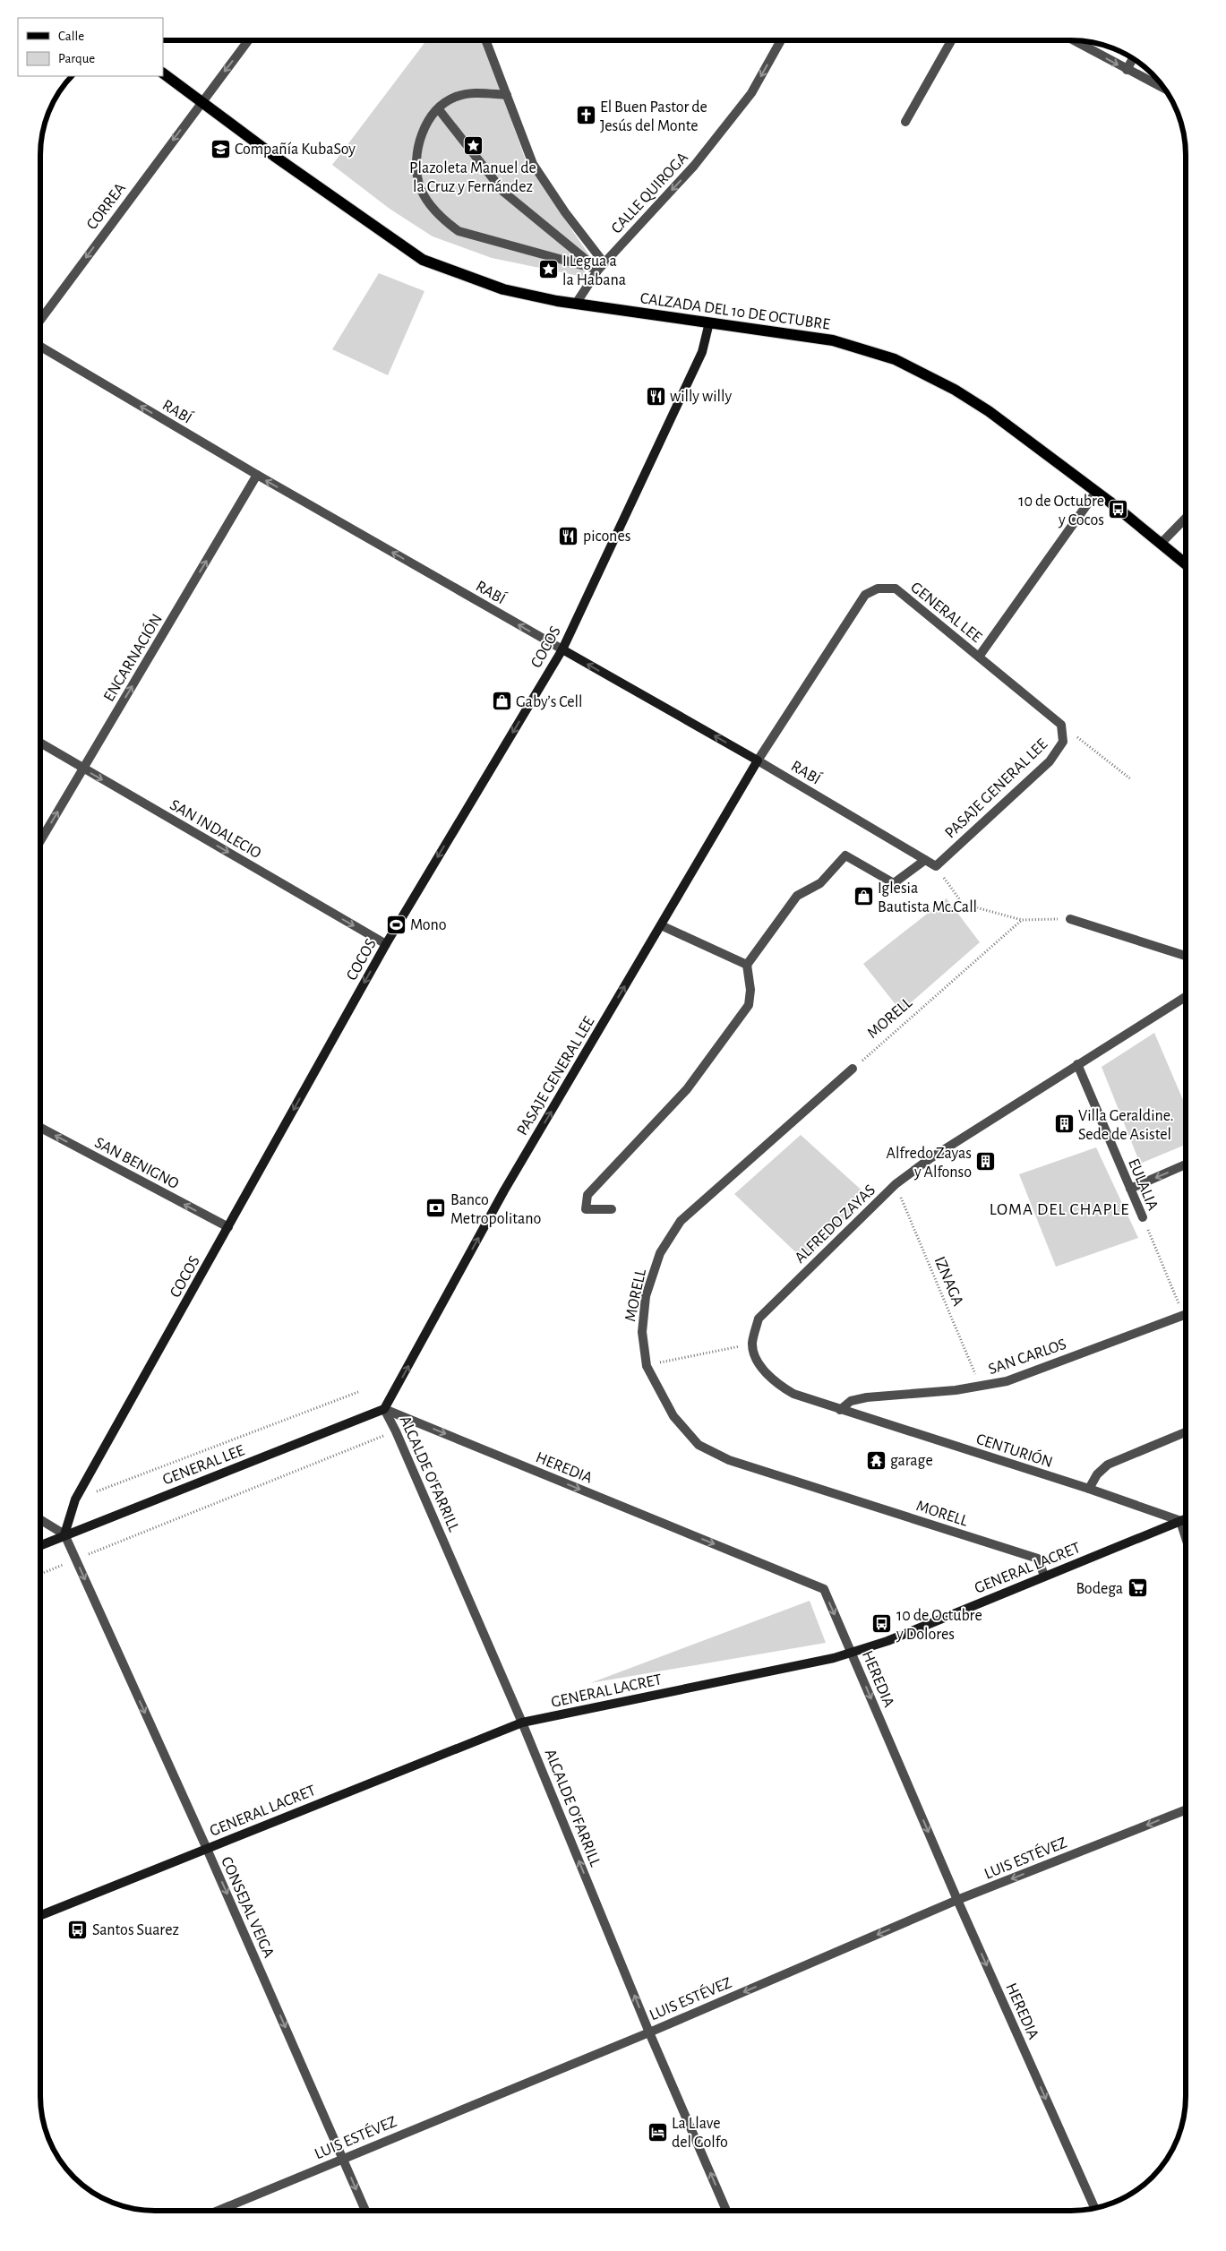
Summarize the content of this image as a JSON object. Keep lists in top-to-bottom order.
{
  "streets": {
    "main road": ["CALZADA DEL 10 DE OCTUBRE"],
    "street": [
      "CALLE QUIROGA",
      "CORREA",
      "RABÍ",
      "GENERAL LEE",
      "COCOS",
      "ENCARNACIÓN",
      "PASAJE GENERAL LEE",
      "SAN INDALECIO",
      "MORELL",
      "SAN BENIGNO",
      "EULALIA",
      "ALFREDO ZAYAS",
      "SAN CARLOS",
      "CENTURIÓN",
      "HEREDIA",
      "ALCALDE O'FARRILL",
      "GENERAL LACRET",
      "LUIS ESTÉVEZ",
      "CONSEJAL VEIGA"
    ],
    "path": ["IZNAGA"]
  },
  "crossings": [
    ["CALLE QUIROGA", "CALZADA DEL 10 DE OCTUBRE"],
    ["CORREA", "CALZADA DEL 10 DE OCTUBRE"],
    ["CALZADA DEL 10 DE OCTUBRE", "GENERAL LEE"],
    ["CALZADA DEL 10 DE OCTUBRE", "COCOS"],
    ["RABÍ", "GENERAL LEE"],
    ["RABÍ", "COCOS"],
    ["RABÍ", "ENCARNACIÓN"],
    ["RABÍ", "PASAJE GENERAL LEE"],
    ["GENERAL LEE", "COCOS"],
    ["GENERAL LEE", "PASAJE GENERAL LEE"],
    ["GENERAL LEE", "HEREDIA"],
    ["GENERAL LEE", "ALCALDE O'FARRILL"],
    ["GENERAL LEE", "CONSEJAL VEIGA"],
    ["COCOS", "SAN INDALECIO"],
    ["COCOS", "SAN BENIGNO"],
    ["COCOS", "CONSEJAL VEIGA"],
    ["ENCARNACIÓN", "SAN INDALECIO"],
    ["PASAJE GENERAL LEE", "HEREDIA"],
    ["PASAJE GENERAL LEE", "ALCALDE O'FARRILL"],
    ["MORELL", "GENERAL LACRET"],
    ["EULALIA", "ALFREDO ZAYAS"],
    ["EULALIA", "SAN CARLOS"],
    ["ALFREDO ZAYAS", "IZNAGA"],
    ["IZNAGA", "SAN CARLOS"],
    ["SAN CARLOS", "CENTURIÓN"],
    ["CENTURIÓN", "GENERAL LACRET"],
    ["HEREDIA", "ALCALDE O'FARRILL"],
    ["HEREDIA", "GENERAL LACRET"],
    ["HEREDIA", "LUIS ESTÉVEZ"],
    ["ALCALDE O'FARRILL", "GENERAL LACRET"],
    ["ALCALDE O'FARRILL", "LUIS ESTÉVEZ"],
    ["GENERAL LACRET", "CONSEJAL VEIGA"],
    ["LUIS ESTÉVEZ", "CONSEJAL VEIGA"]
  ],
  "one_way": [
    "CALLE QUIROGA",
    "CORREA",
    "RABÍ",
    "COCOS",
    "ENCARNACIÓN",
    "PASAJE GENERAL LEE",
    "SAN INDALECIO",
    "SAN BENIGNO",
    "HEREDIA",
    "ALCALDE O'FARRILL",
    "LUIS ESTÉVEZ",
    "CONSEJAL VEIGA"
  ],
  "districts": ["LOMA DEL CHAPLE"],
  "places": {
    "church": ["El Buen Pastor de Jesús del Monte"],
    "place": ["Plazoleta Manuel de la Cruz y Fernández", "I Legua a la Habana"],
    "school or university": ["Compañía KubaSoy"],
    "restaurant": ["willy willy", "picones"],
    "bus stop": ["10 de Octubre y Cocos", "10 de Octubre y Dolores", "Santos Suarez"],
    "shop": ["Gaby’s Cell", "Iglesia Bautista Mc.Call"],
    "sports": ["Mono"],
    "building": ["Villa Geraldine. Sede de Asistel", "Alfredo Zayas y Alfonso"],
    "bank": ["Banco Metropolitano"],
    "temple": ["garage"],
    "supermarket": ["Bodega"],
    "hotel": ["La Llave del Golfo"]
  },
  "legend": ["Calle", "Parque"]
}
